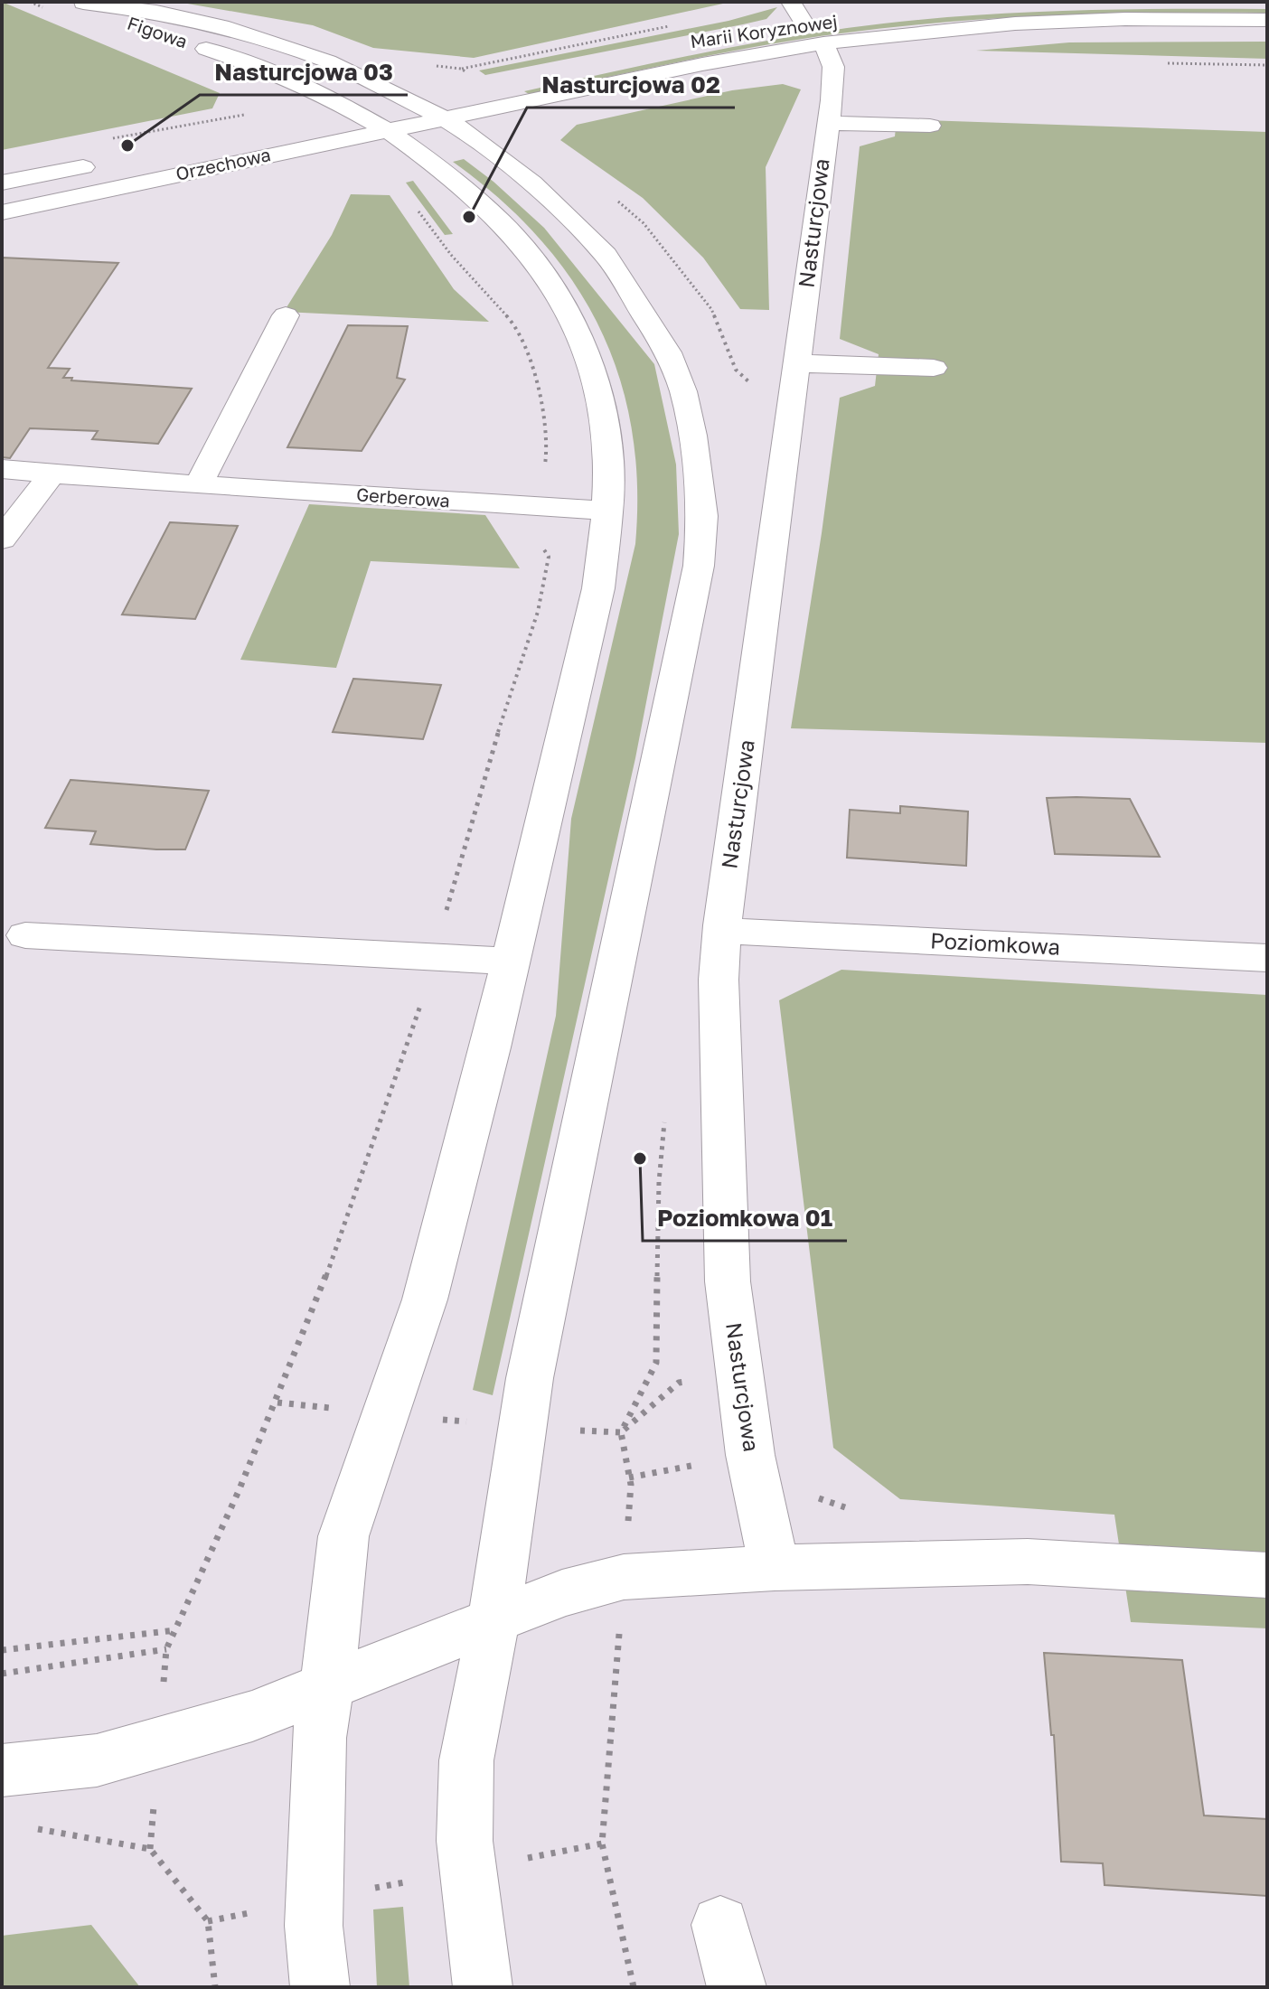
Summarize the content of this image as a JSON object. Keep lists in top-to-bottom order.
{
  "streets": {
    "street": [
      "Marii Koryznowej",
      "Figowa",
      "Orzechowa",
      "Nasturcjowa",
      "Gerberowa",
      "Poziomkowa"
    ]
  },
  "crossings": [
    ["Marii Koryznowej", "Figowa"],
    ["Marii Koryznowej", "Orzechowa"],
    ["Marii Koryznowej", "Nasturcjowa"],
    ["Figowa", "Orzechowa"],
    ["Figowa", "Gerberowa"],
    ["Nasturcjowa", "Poziomkowa"]
  ],
  "places": ["Nasturcjowa 03", "Nasturcjowa 02", "Poziomkowa 01"]
}
